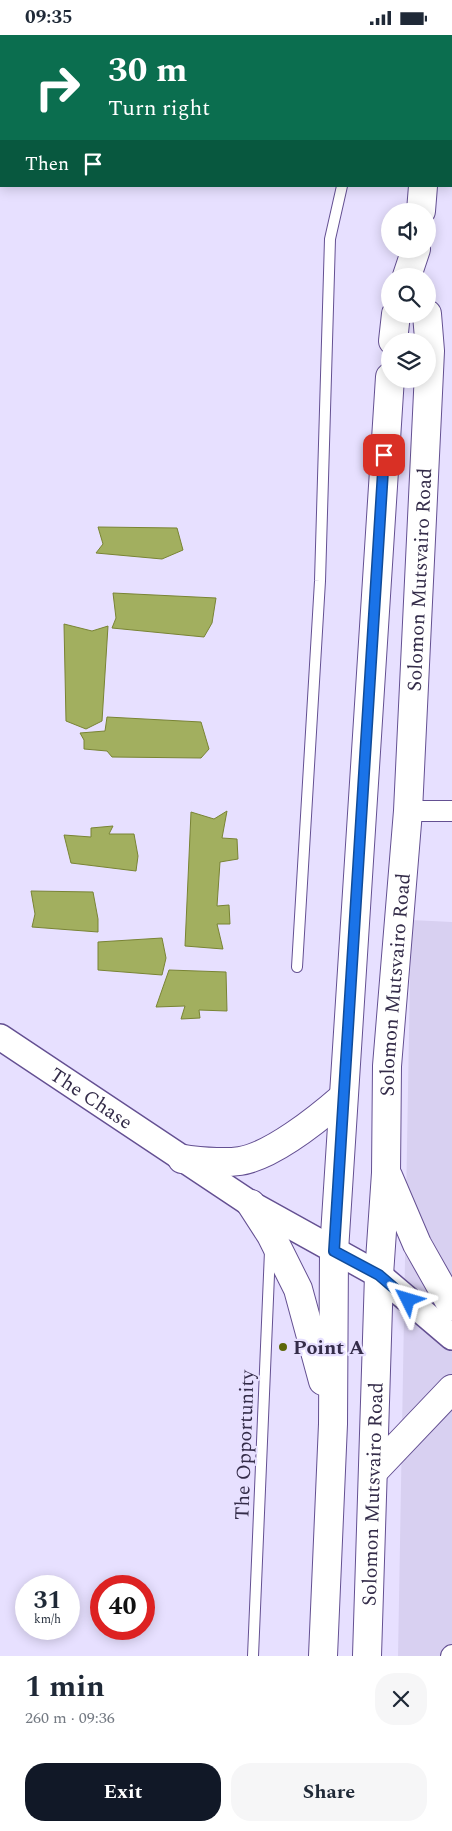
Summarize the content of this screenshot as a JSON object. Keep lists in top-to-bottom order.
{
  "streets": {
    "highway": ["Solomon Mutsvairo Road"],
    "street": ["The Chase"],
    "lane": ["The Opportunity"]
  },
  "crossings": [
    ["Solomon Mutsvairo Road", "The Chase"]
  ],
  "places": ["Point A"],
  "page": {
    "status": "09:35",
    "turn": ["30 m", "Turn right"],
    "then": "Then",
    "speed": "31 km/h",
    "limit": "40",
    "heading": ["1 min", "260 m · 09:36"],
    "buttons": ["Exit", "Share"]
  }
}
